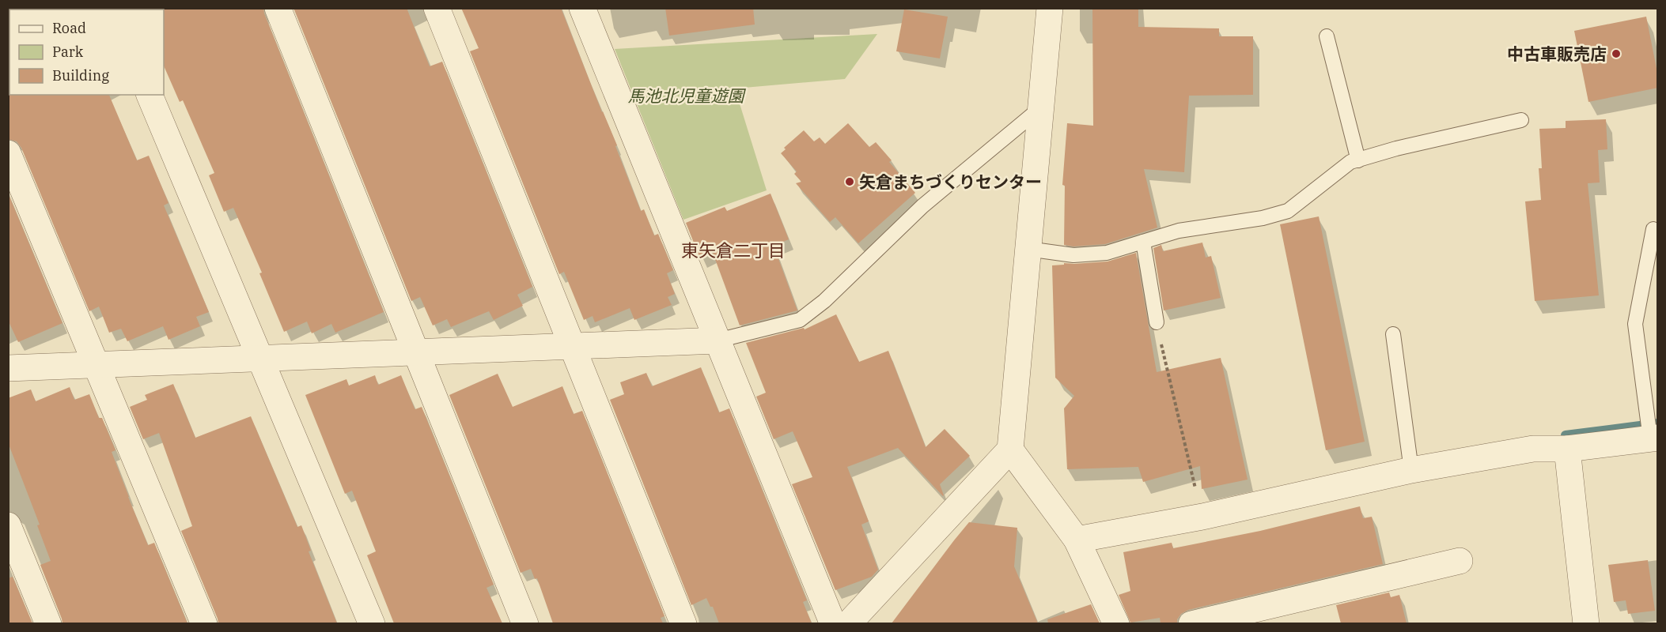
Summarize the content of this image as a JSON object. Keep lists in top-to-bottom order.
{
  "districts": ["東矢倉二丁目"],
  "parks": ["馬池北児童遊園"],
  "places": ["中古車販売店", "矢倉まちづくりセンター"],
  "legend": ["Road", "Park", "Building"]
}
